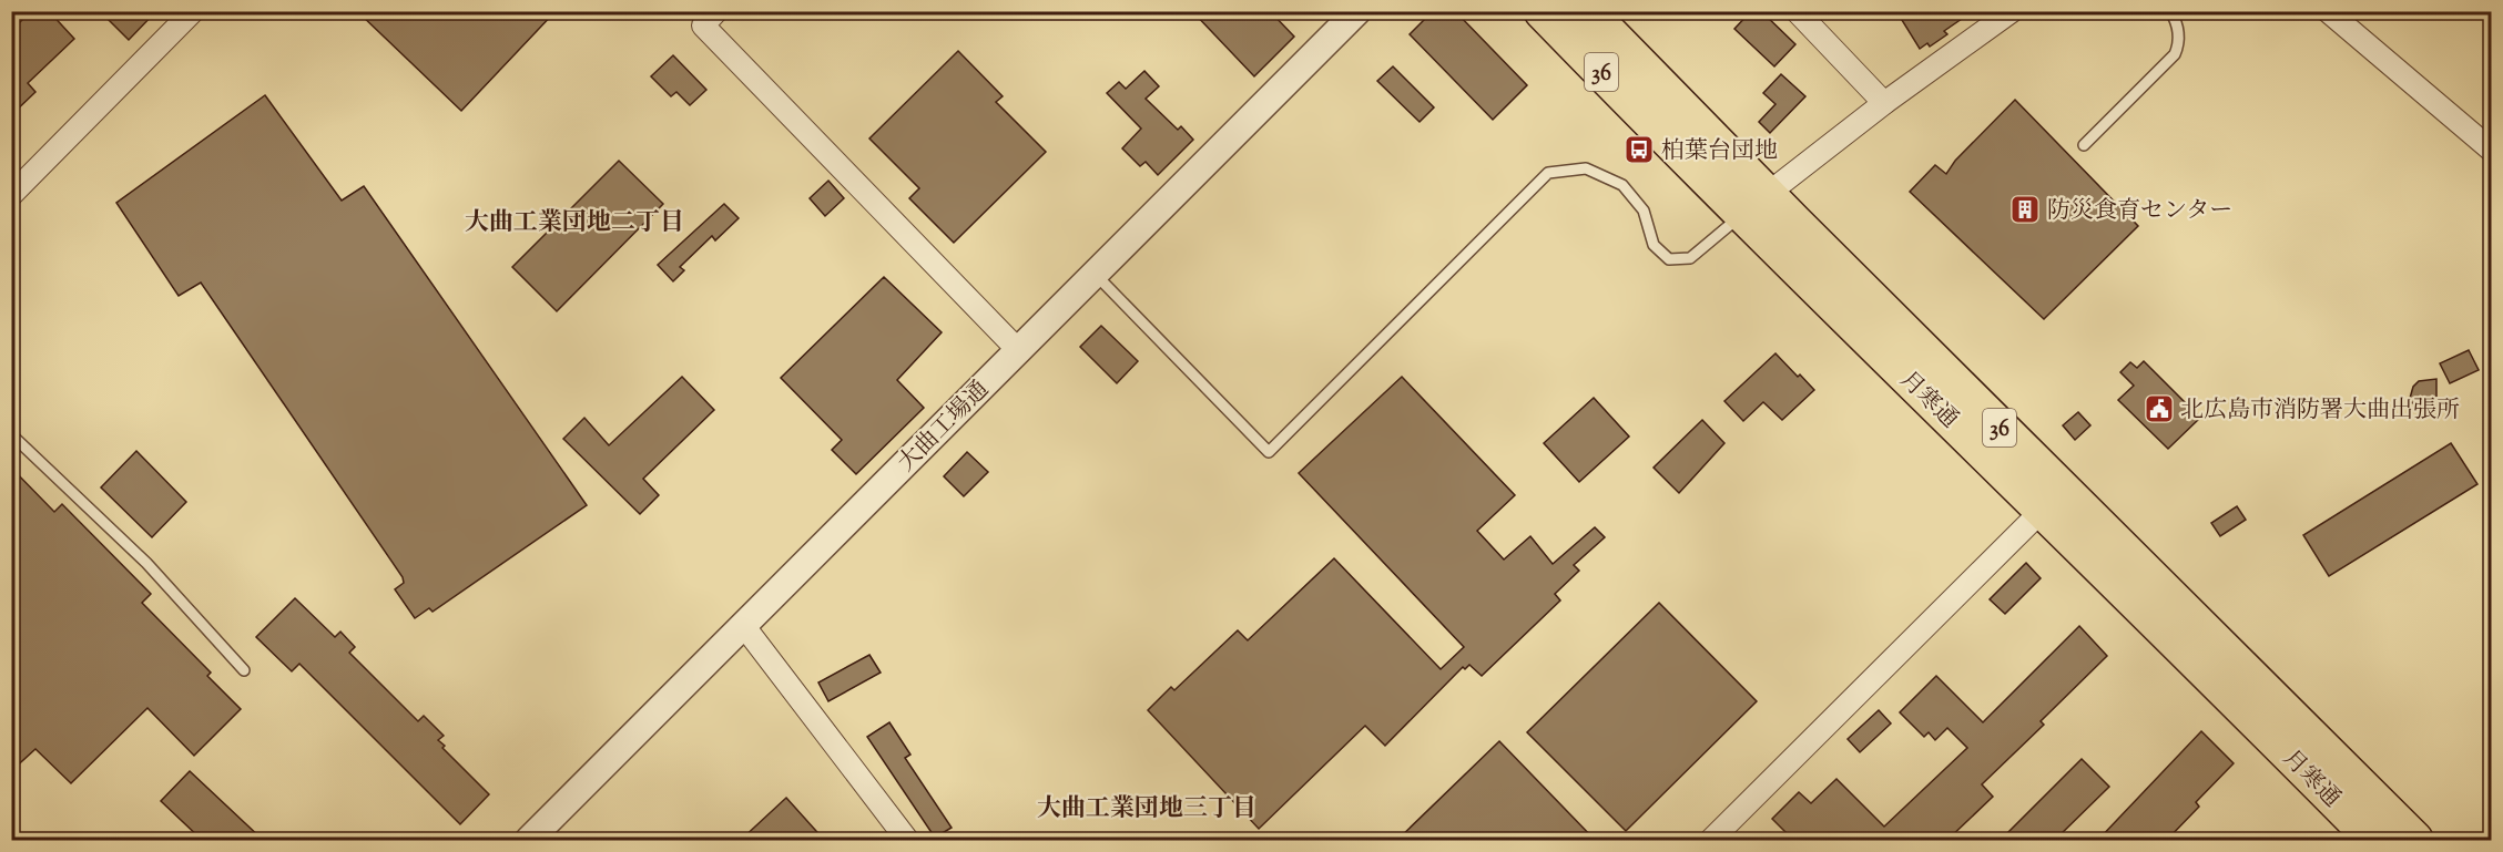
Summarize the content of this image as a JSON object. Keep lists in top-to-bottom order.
{
  "streets": {
    "highway": ["36", "月寒通"],
    "street": ["大曲工場通"]
  },
  "districts": ["大曲工業団地二丁目", "大曲工業団地三丁目"],
  "places": {
    "bus stop": ["柏葉台団地"],
    "building": ["防災食育センター"],
    "public building": ["北広島市消防署大曲出張所"]
  }
}
